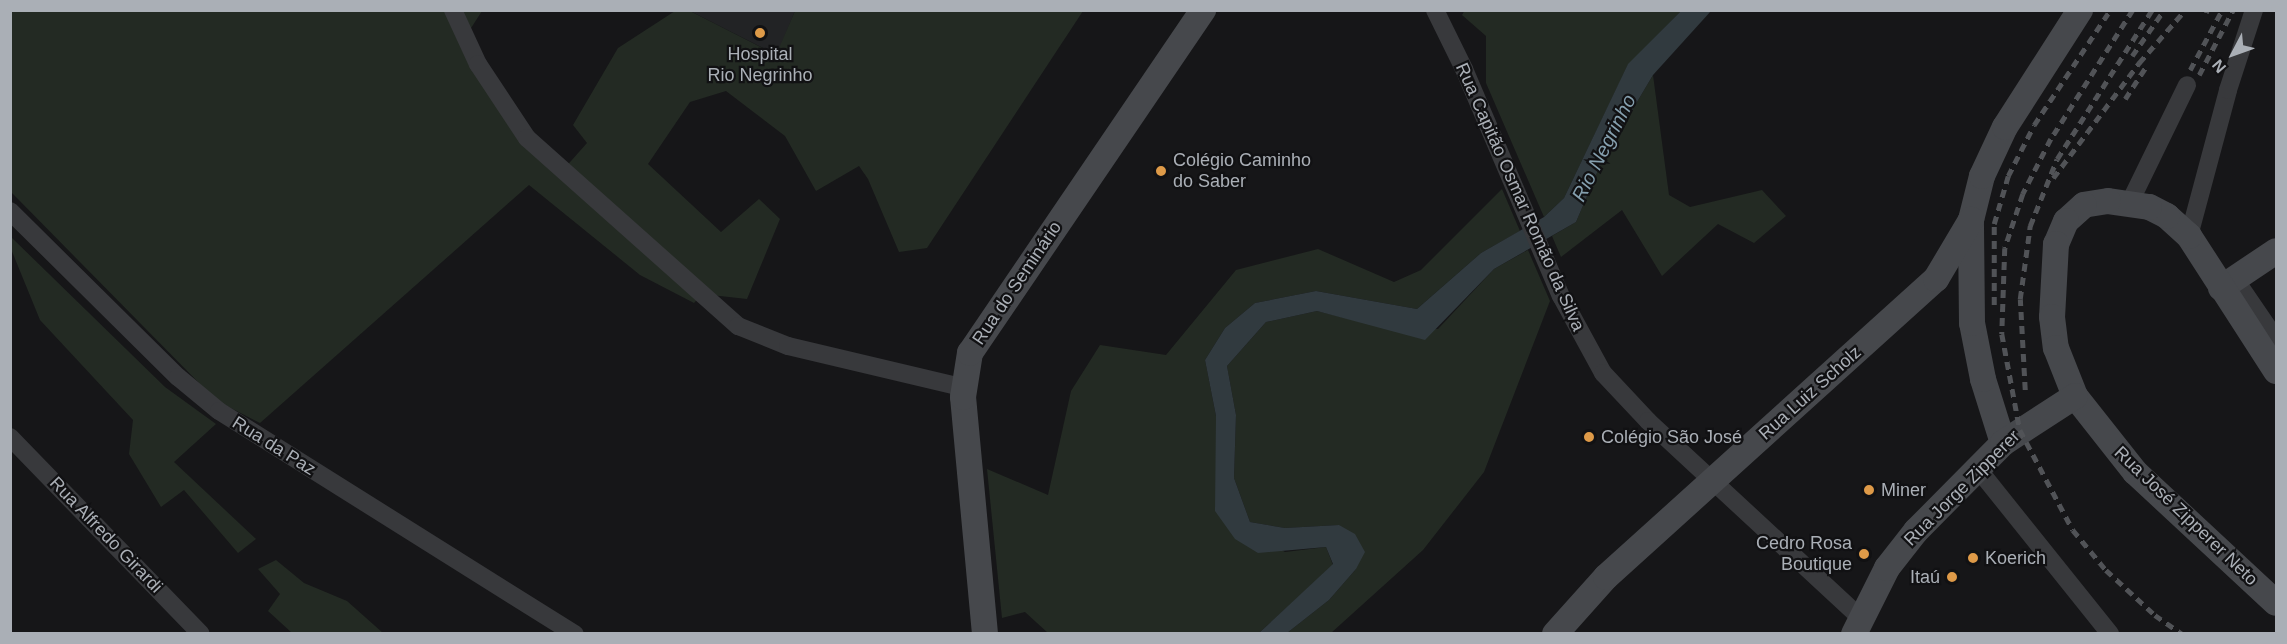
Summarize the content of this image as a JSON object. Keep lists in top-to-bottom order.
{
  "streets": {
    "main road": [
      "Rua do Seminário",
      "Rua Luiz Scholz",
      "Rua Jorge Zipperer",
      "Rua José Zipperer Neto"
    ],
    "street": ["Rua Capitão Osmar Romão da Silva", "Rua da Paz", "Rua Alfredo Girardi"]
  },
  "crossings": [
    ["Rua Capitão Osmar Romão da Silva", "Rua Luiz Scholz"],
    ["Rua Capitão Osmar Romão da Silva", "Rua Jorge Zipperer"],
    ["Rua Jorge Zipperer", "Rua José Zipperer Neto"]
  ],
  "water": ["Rio Negrinho"],
  "places": [
    "Hospital Rio Negrinho",
    "Colégio Caminho do Saber",
    "Colégio São José",
    "Miner",
    "Cedro Rosa Boutique",
    "Koerich",
    "Itaú"
  ],
  "north": "bottom left"
}
